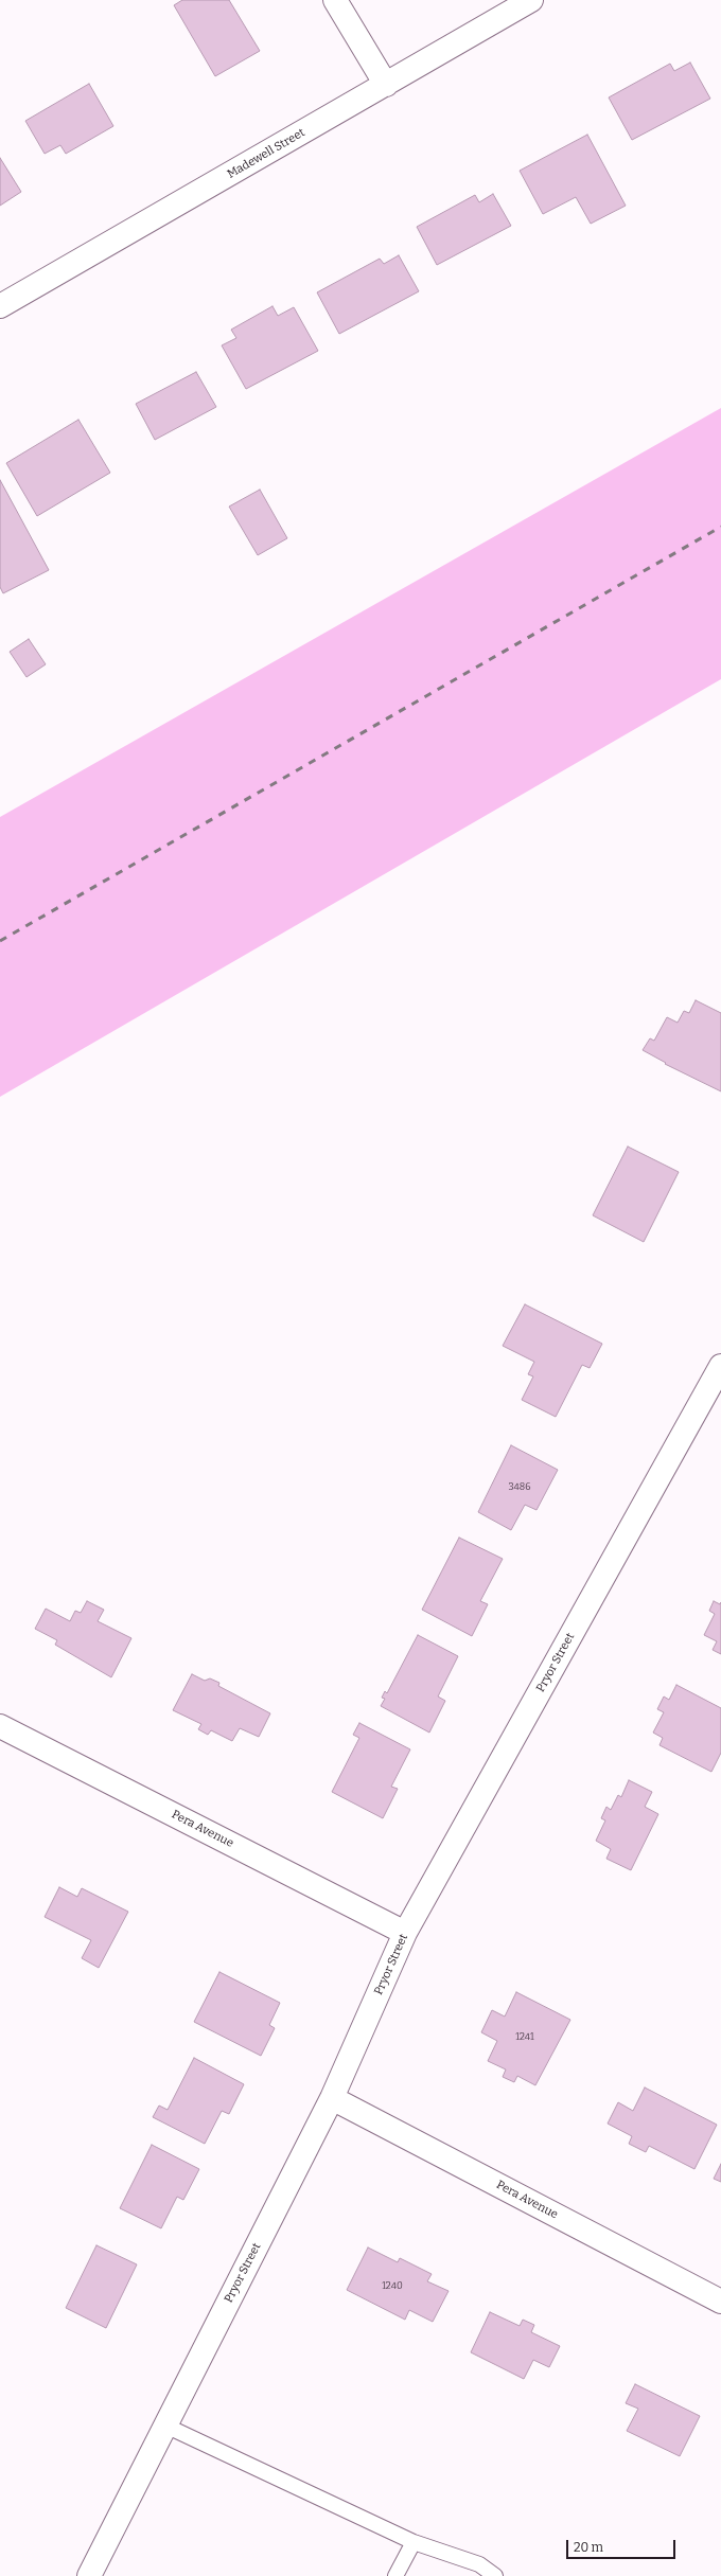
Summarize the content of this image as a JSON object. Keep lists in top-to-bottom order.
{
  "streets": {
    "street": ["Madewell Street", "Pryor Street", "Pera Avenue"]
  },
  "crossings": [
    ["Pryor Street", "Pera Avenue"]
  ],
  "house_numbers": ["3486", "1241", "1240"],
  "scale_bar": "20 m"
}
